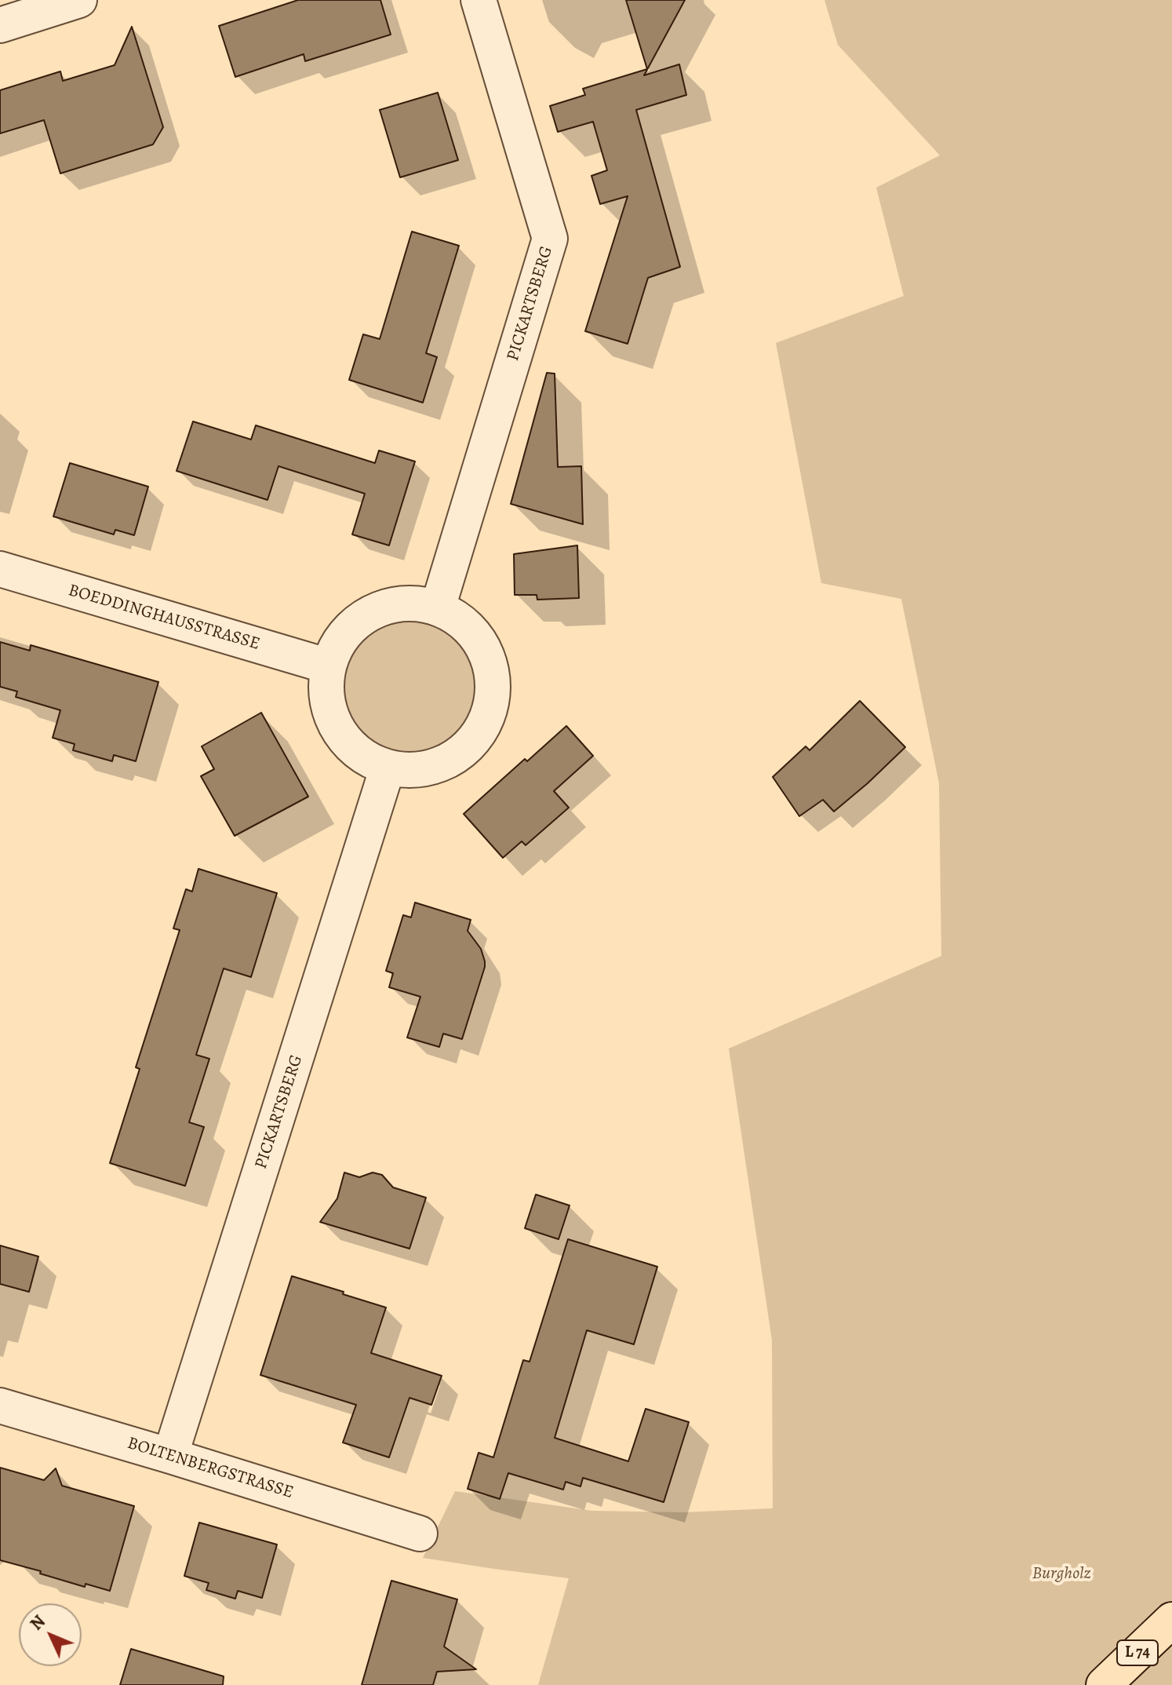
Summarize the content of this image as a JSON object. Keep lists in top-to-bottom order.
{
  "streets": {
    "highway": ["L 74"],
    "street": ["PICKARTSBERG", "BOEDDINGHAUSSTRASSE", "BOLTENBERGSTRASSE"]
  },
  "crossings": [
    ["PICKARTSBERG", "BOEDDINGHAUSSTRASSE"],
    ["PICKARTSBERG", "BOLTENBERGSTRASSE"]
  ],
  "parks": ["Burgholz"],
  "north": "top left"
}
